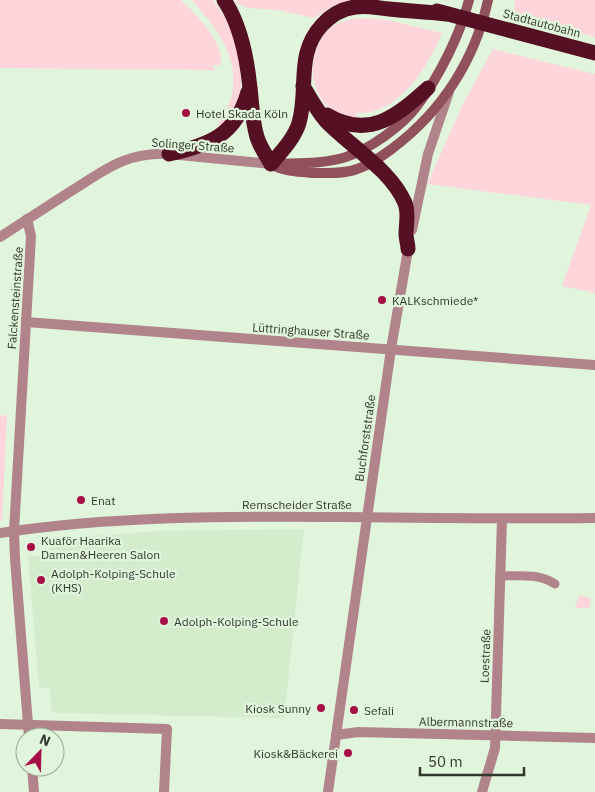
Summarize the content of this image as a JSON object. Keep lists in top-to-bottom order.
{
  "streets": {
    "highway": ["Stadtautobahn"],
    "street": [
      "Solinger Straße",
      "Falckensteinstraße",
      "Lüttringhauser Straße",
      "Buchforststraße",
      "Remscheider Straße",
      "Loestraße",
      "Albermannstraße"
    ]
  },
  "crossings": [
    ["Solinger Straße", "Falckensteinstraße"],
    ["Solinger Straße", "Buchforststraße"],
    ["Falckensteinstraße", "Lüttringhauser Straße"],
    ["Falckensteinstraße", "Remscheider Straße"],
    ["Lüttringhauser Straße", "Buchforststraße"],
    ["Buchforststraße", "Remscheider Straße"],
    ["Buchforststraße", "Albermannstraße"],
    ["Remscheider Straße", "Loestraße"],
    ["Loestraße", "Albermannstraße"]
  ],
  "places": [
    "Hotel Skada Köln",
    "KALKschmiede*",
    "Enat",
    "Kuaför Haarika Damen&Heeren Salon",
    "Adolph-Kolping-Schule (KHS)",
    "Adolph-Kolping-Schule",
    "Kiosk Sunny",
    "Sefali",
    "Kiosk&Bäckerei"
  ],
  "scale_bar": "50 m",
  "north": "top right"
}
